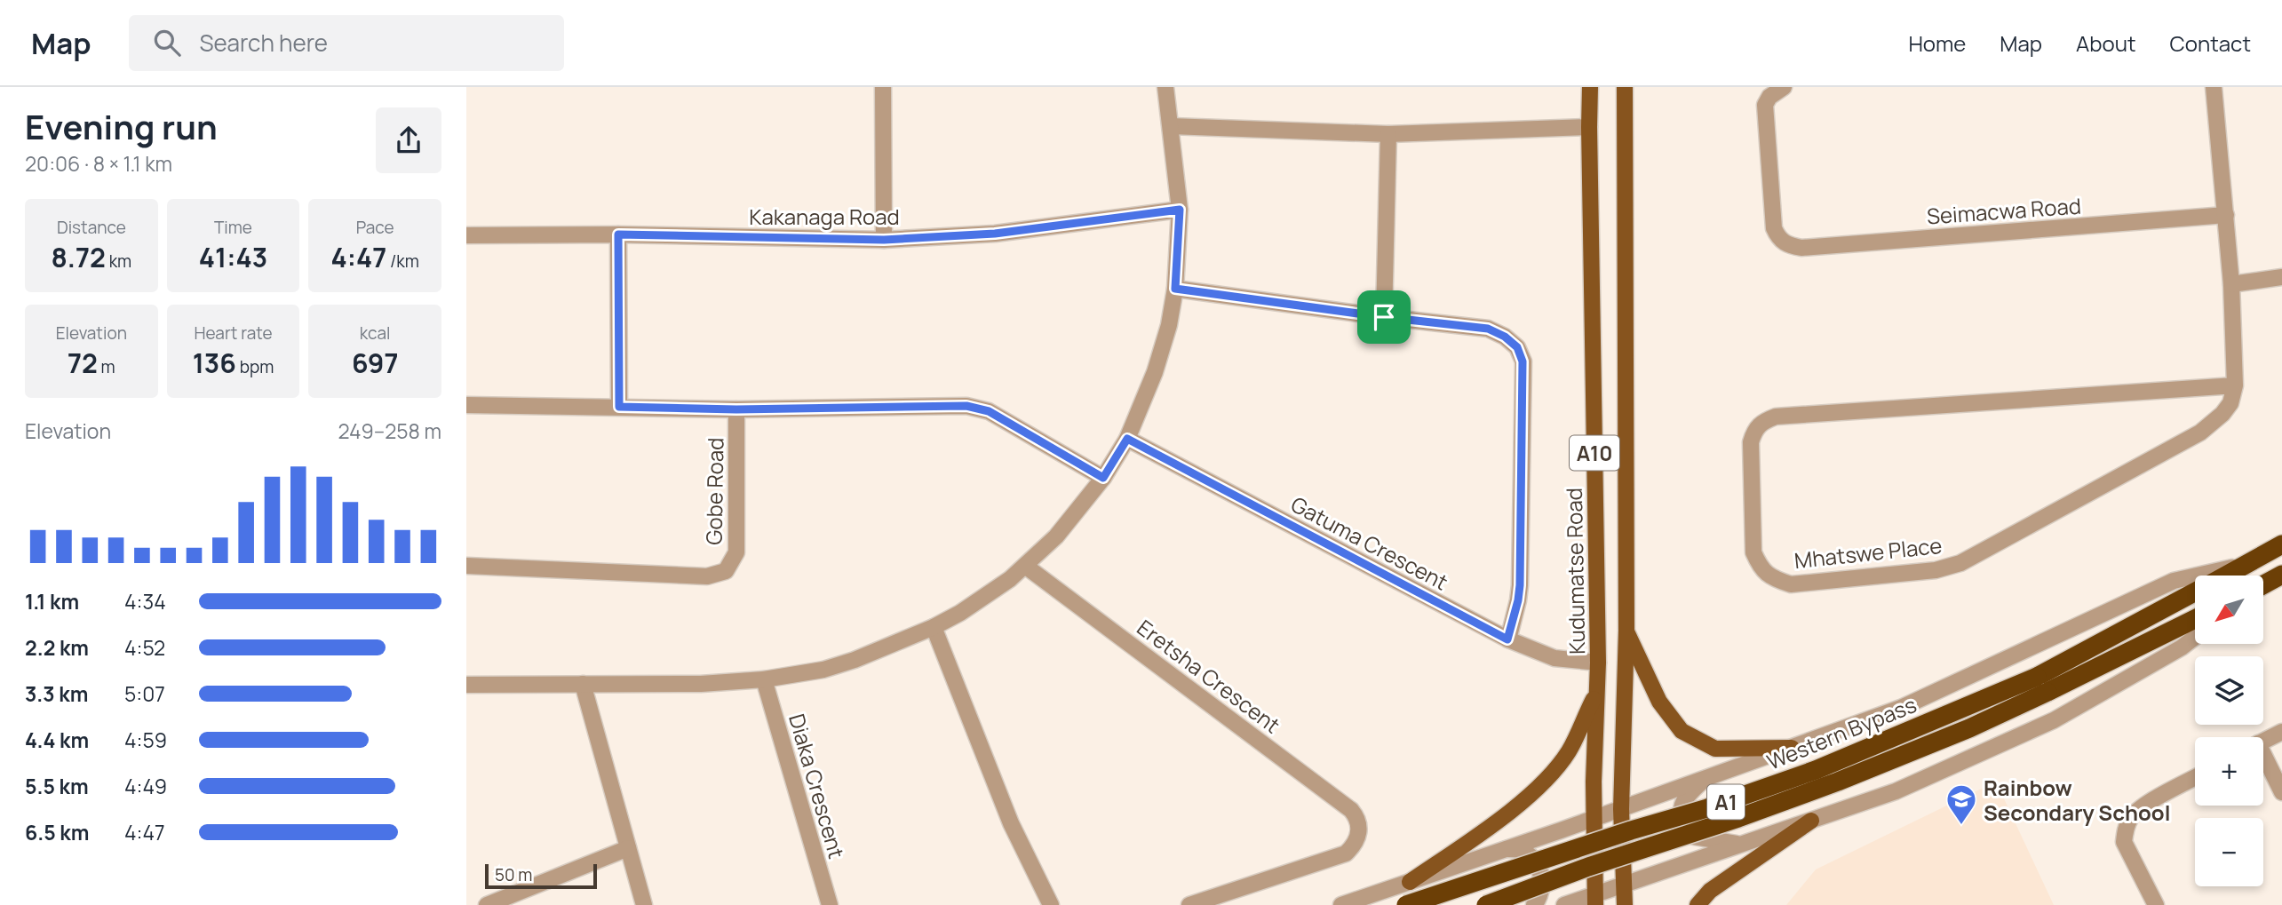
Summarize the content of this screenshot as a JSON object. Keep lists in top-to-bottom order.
{
  "streets": {
    "highway": ["Western Bypass", "A1"],
    "main road": ["A10", "Kudumatse Road"],
    "street": [
      "Seimacwa Road",
      "Kakanaga Road",
      "Gobe Road",
      "Gatuma Crescent",
      "Mhatswe Place",
      "Eretsha Crescent",
      "Diaka Crescent"
    ]
  },
  "crossings": [
    ["Gatuma Crescent", "Kudumatse Road"]
  ],
  "places": {
    "school or university": ["Rainbow Secondary School"]
  },
  "scale_bar": "50 m",
  "north": "bottom left",
  "page": {
    "header": "Map",
    "search": "Search here",
    "nav": [
      "Home",
      "Map",
      "About",
      "Contact"
    ],
    "heading": ["Evening run", "20:06 · 8 × 1.1 km"],
    "stats": [
      ["Distance", "8.72 km"],
      ["Time", "41:43"],
      ["Pace", "4:47 /km"],
      ["Elevation", "72 m"],
      ["Heart rate", "136 bpm"],
      ["kcal", "697"]
    ],
    "chart": ["Elevation", "249–258 m"],
    "map_buttons": ["+", "−"],
    "list": [
      {
        "name": "1.1 km",
        "note": "4:34"
      },
      {
        "name": "2.2 km",
        "note": "4:52"
      },
      {
        "name": "3.3 km",
        "note": "5:07"
      },
      {
        "name": "4.4 km",
        "note": "4:59"
      },
      {
        "name": "5.5 km",
        "note": "4:49"
      },
      {
        "name": "6.5 km",
        "note": "4:47"
      }
    ],
    "scale": "50 m"
  }
}
